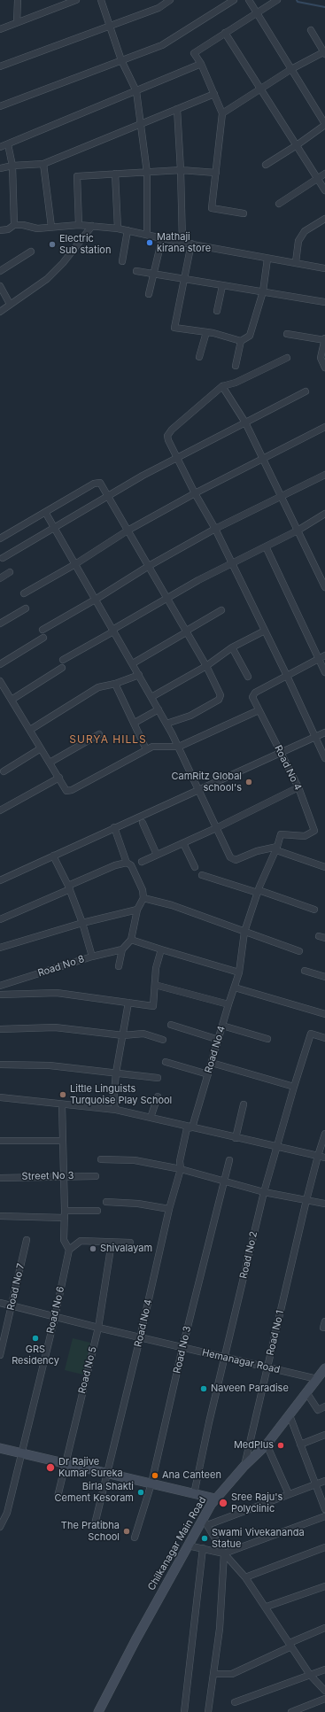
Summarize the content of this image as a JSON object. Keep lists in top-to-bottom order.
{
  "streets": {
    "main road": ["Chilkanagar Main Road"],
    "street": [
      "Road No 4",
      "Road No 8",
      "Street No 3",
      "Road No 2",
      "Road No 7",
      "Road No 6",
      "Road No 1",
      "Road No 3",
      "Hemanagar Road",
      "Road No 5"
    ]
  },
  "crossings": [
    ["Road No 4", "Hemanagar Road"],
    ["Street No 3", "Road No 6"],
    ["Road No 2", "Hemanagar Road"],
    ["Road No 7", "Hemanagar Road"],
    ["Road No 6", "Hemanagar Road"],
    ["Road No 1", "Hemanagar Road"],
    ["Road No 1", "Chilkanagar Main Road"],
    ["Road No 3", "Hemanagar Road"],
    ["Hemanagar Road", "Road No 5"],
    ["Hemanagar Road", "Chilkanagar Main Road"]
  ],
  "districts": ["SURYA HILLS"],
  "places": [
    "Mathaji kirana store",
    "Electric Sub station",
    "CamRitz Global school's",
    "Little Linguists Turquoise Play School",
    "Shivalayam",
    "GRS Residency",
    "Naveen Paradise",
    "MedPlus",
    "Dr Rajive Kumar Sureka",
    "Ana Canteen",
    "Birla Shakti Cement Kesoram",
    "Sree Raju's Polyclinic",
    "The Pratibha School",
    "Swami Vivekananda Statue"
  ]
}
